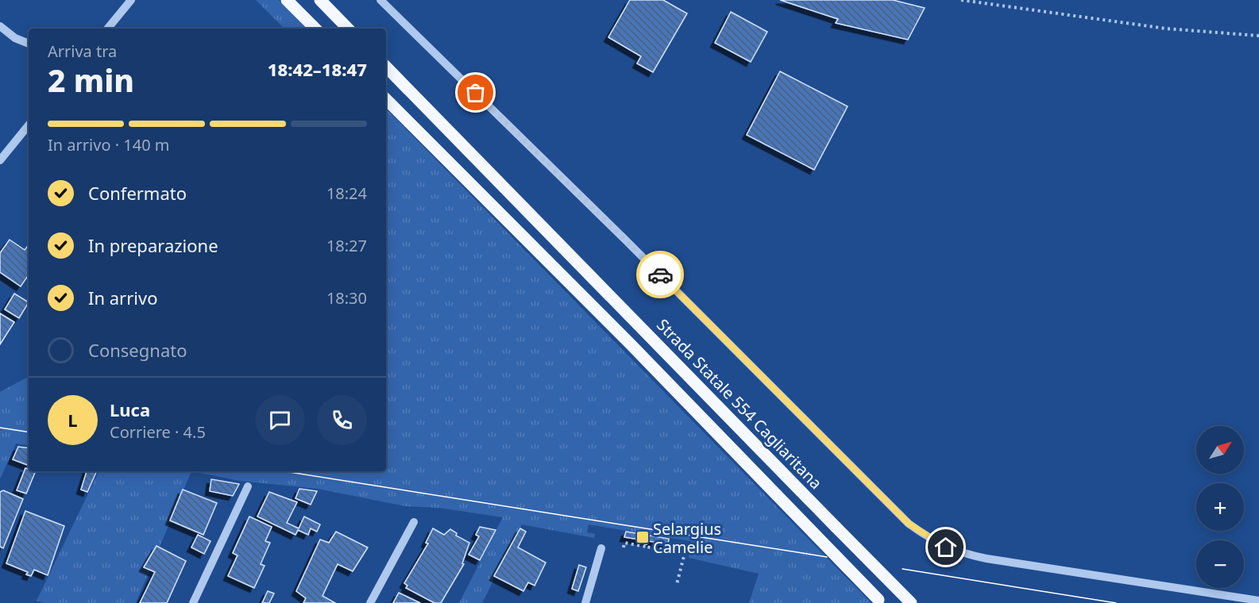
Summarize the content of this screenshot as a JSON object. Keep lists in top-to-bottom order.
{
  "streets": {
    "main road": ["Strada Statale 554 Cagliaritana"]
  },
  "places": {
    "transit": ["Selargius Camelie"]
  },
  "north": "top right",
  "page": {
    "heading": ["2 min", "Arriva tra", "18:42–18:47"],
    "panel": ["Luca", "Corriere · 4.5"],
    "bar": "In arrivo · 140 m",
    "list": [
      ["Confermato", "18:24"],
      ["In preparazione", "18:27"],
      ["In arrivo", "18:30"],
      "Consegnato"
    ],
    "round": "L",
    "map_buttons": ["+", "−"]
  }
}
